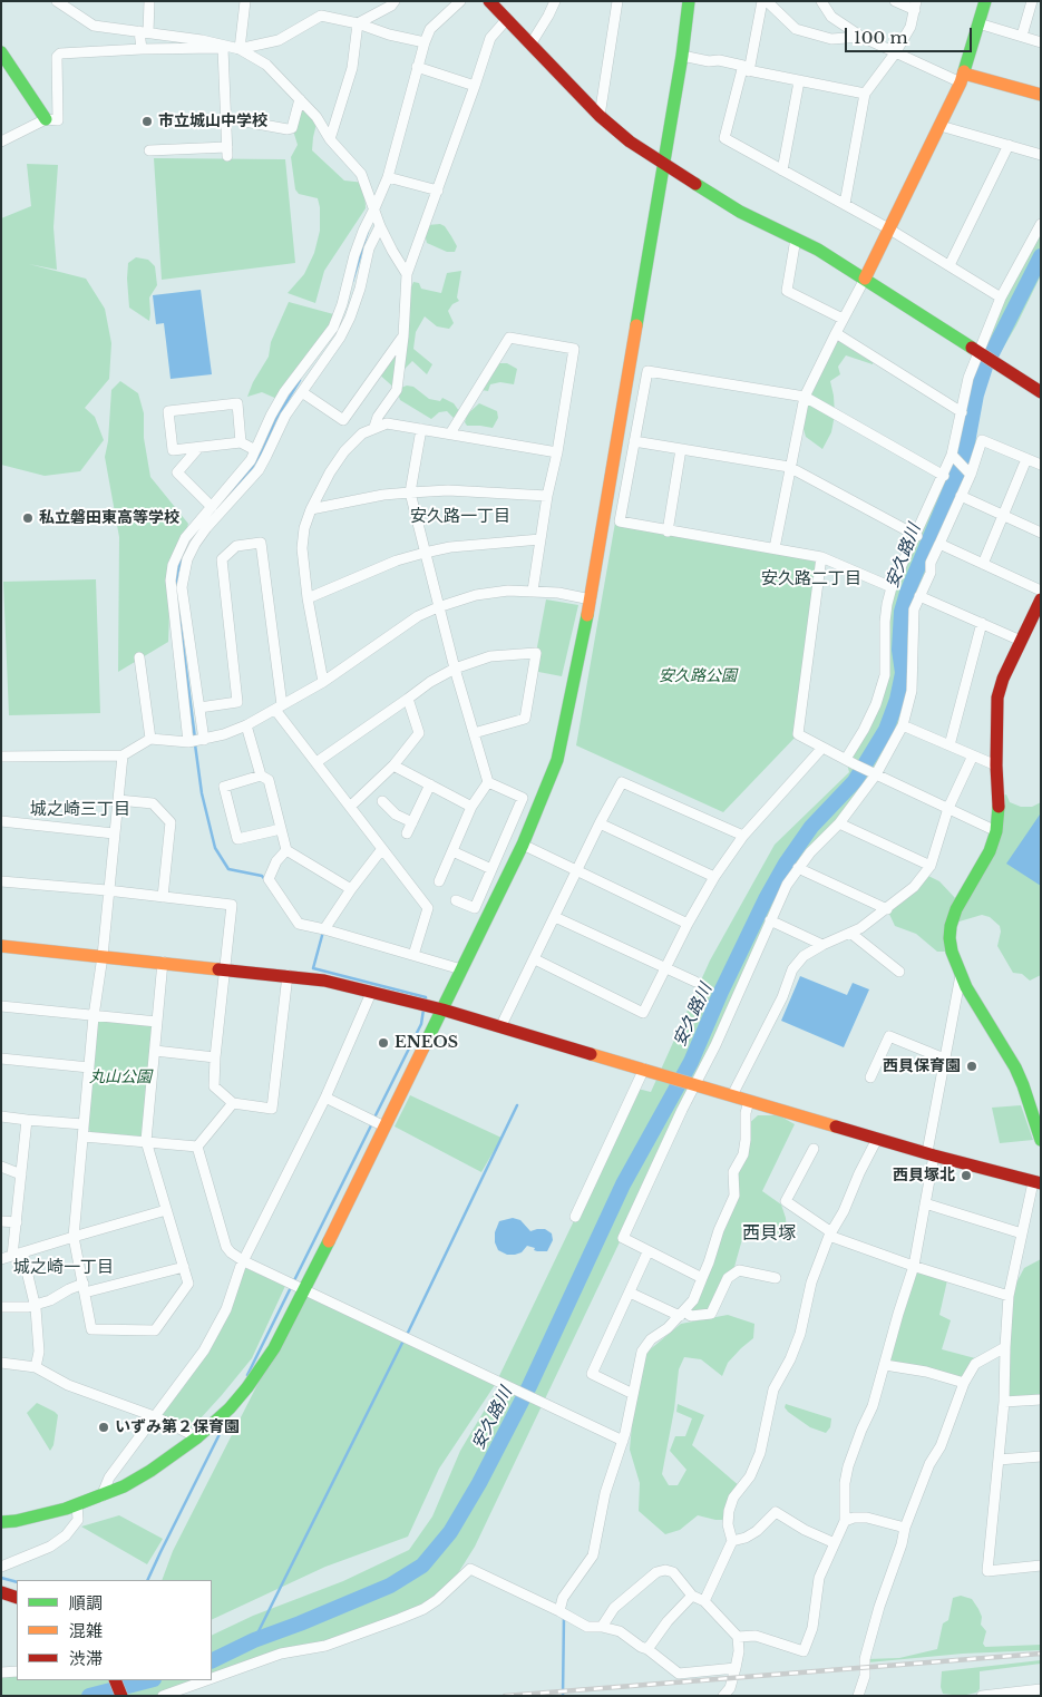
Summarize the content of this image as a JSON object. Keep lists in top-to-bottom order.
{
  "districts": [
    "安久路一丁目",
    "安久路二丁目",
    "城之崎三丁目",
    "西貝塚",
    "城之崎一丁目"
  ],
  "water": ["安久路川"],
  "parks": ["安久路公園", "丸山公園"],
  "places": [
    "市立城山中学校",
    "私立磐田東高等学校",
    "ENEOS",
    "西貝保育園",
    "西貝塚北",
    "いずみ第２保育園"
  ],
  "legend": ["順調", "混雑", "渋滞"],
  "scale_bar": "100 m"
}
